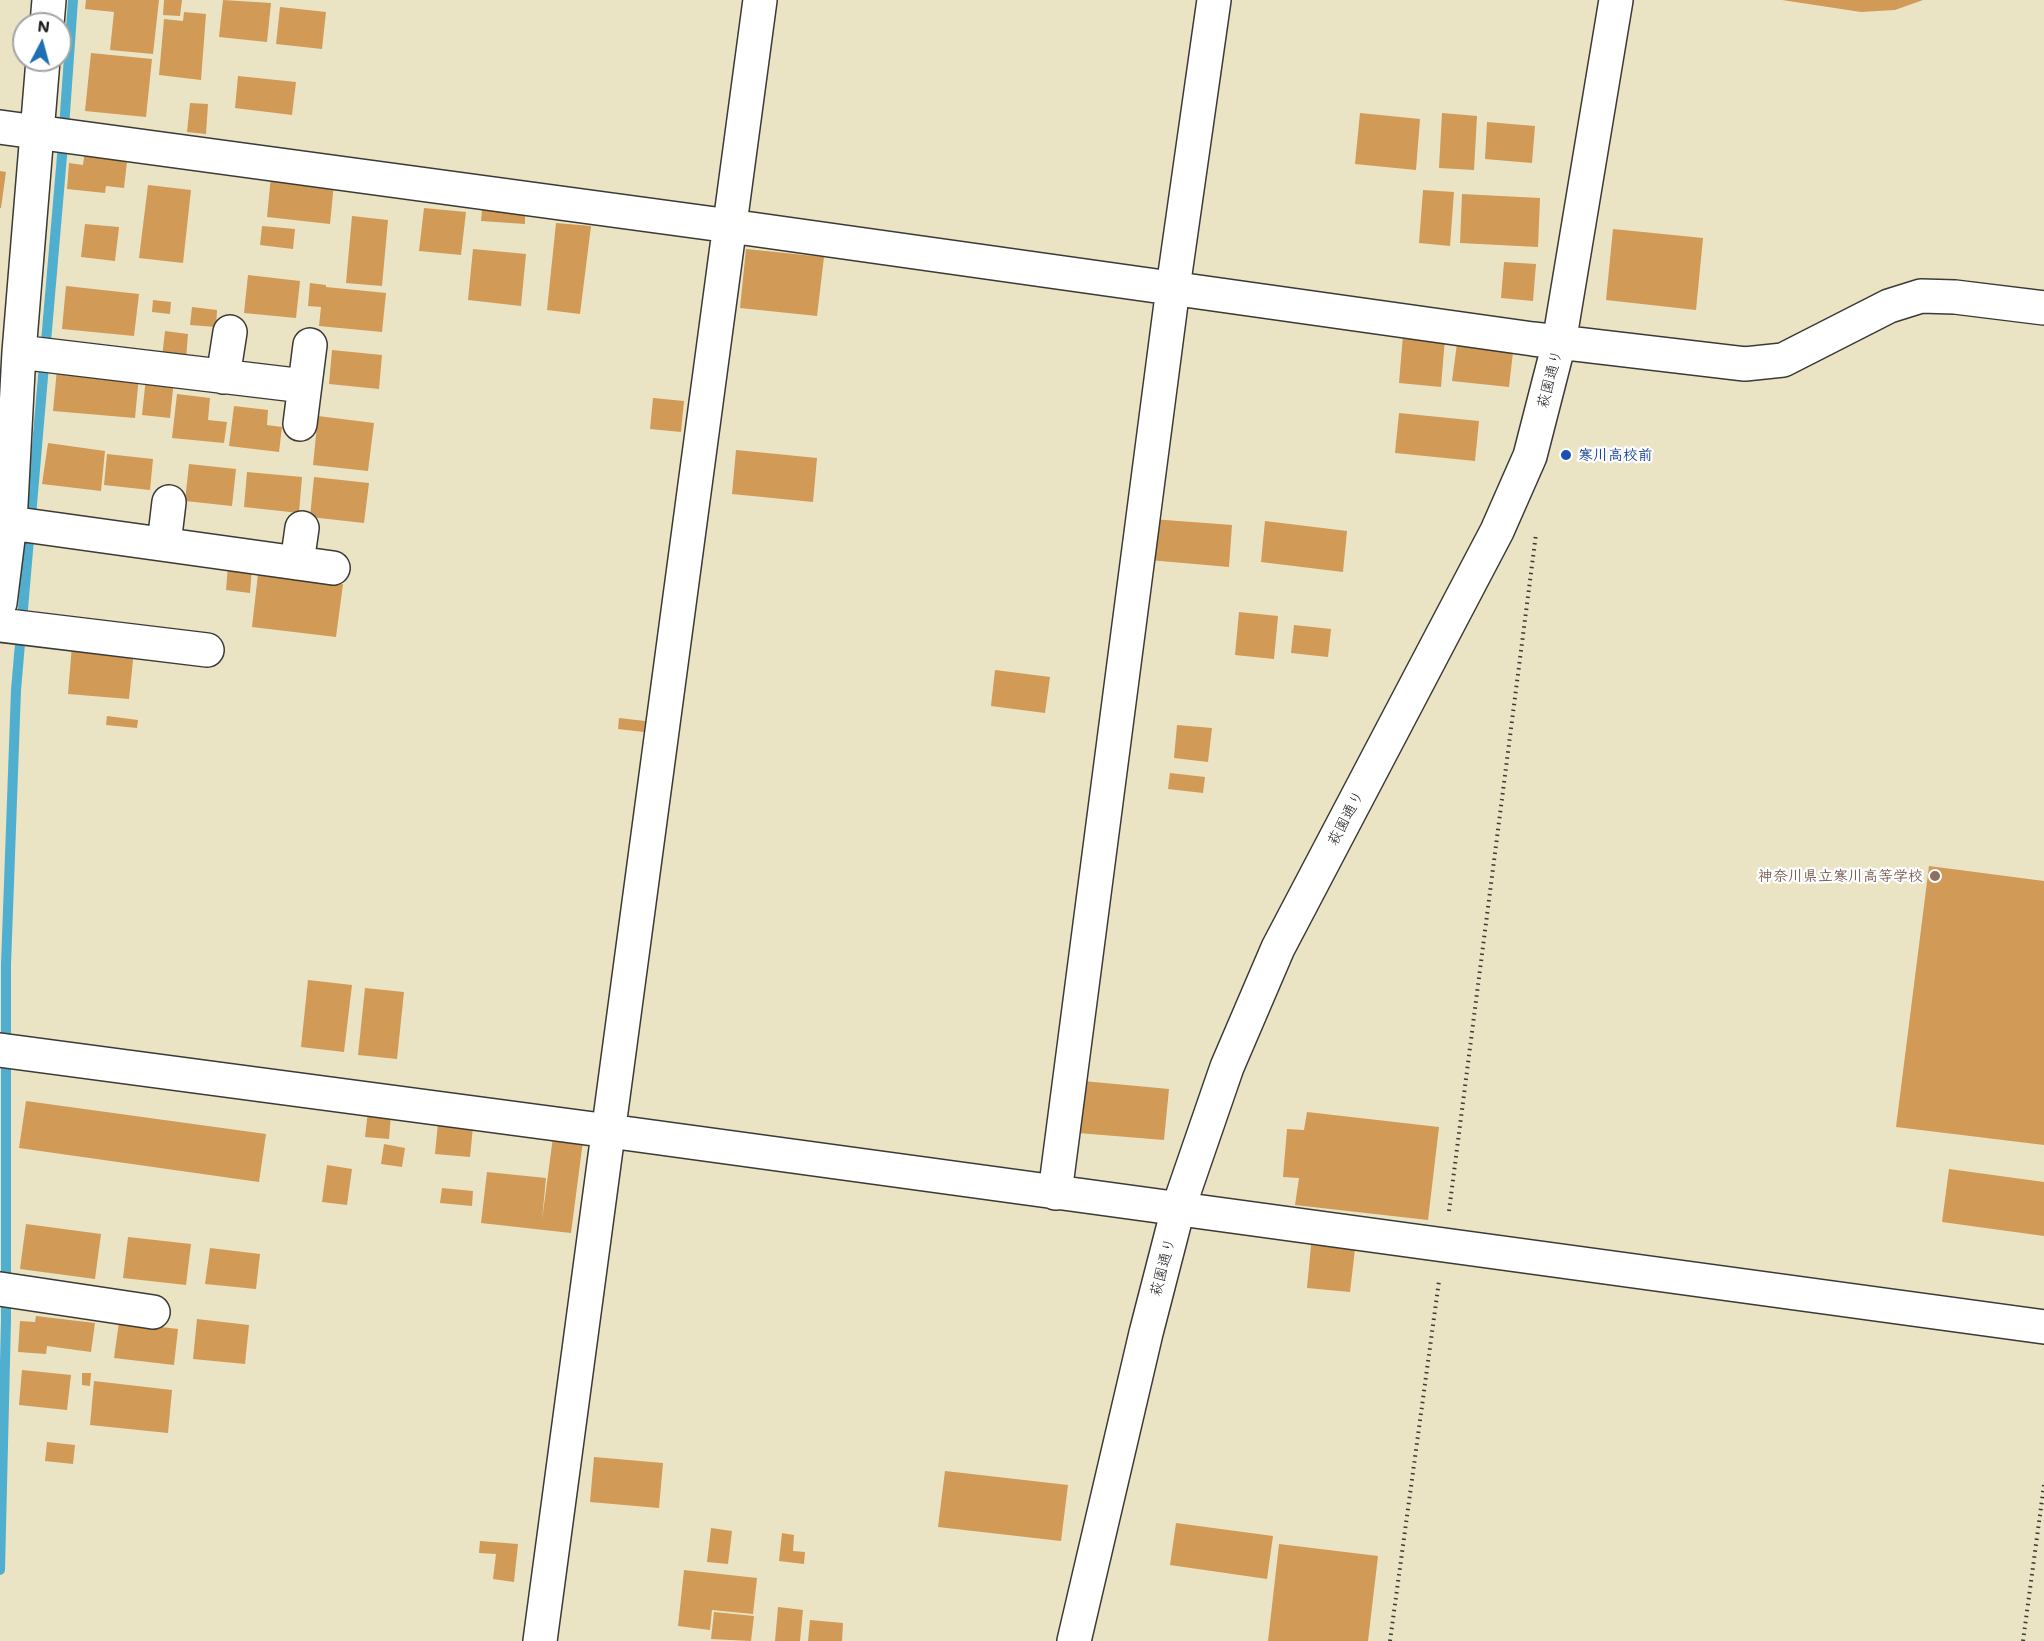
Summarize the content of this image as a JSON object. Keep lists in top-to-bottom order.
{
  "streets": {
    "street": ["萩園通り"]
  },
  "places": ["寒川高校前", "神奈川県立寒川高等学校"],
  "north": "top"
}
